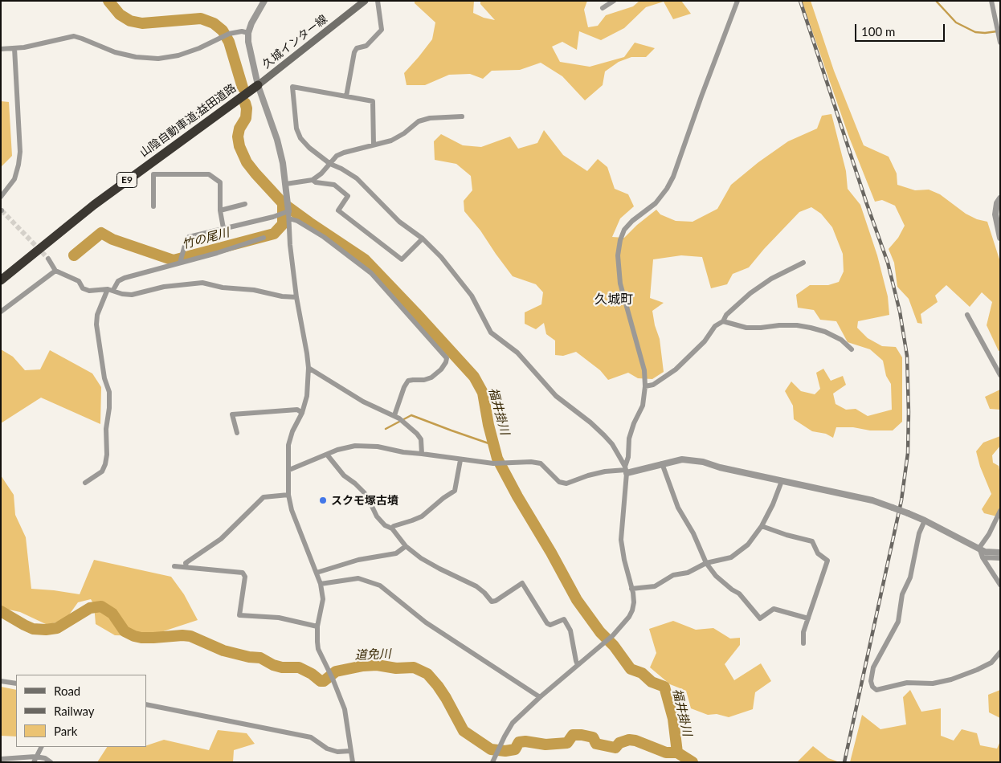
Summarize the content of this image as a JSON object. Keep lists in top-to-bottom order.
{
  "streets": {
    "highway": ["山陰自動車道;益田道路", "E9"],
    "main road": ["久城インター線"]
  },
  "crossings": [
    ["久城インター線", "山陰自動車道;益田道路"]
  ],
  "districts": ["久城町"],
  "water": ["竹の尾川", "福井掛川", "道免川"],
  "places": ["スクモ塚古墳"],
  "legend": ["Road", "Railway", "Park"],
  "scale_bar": "100 m"
}
